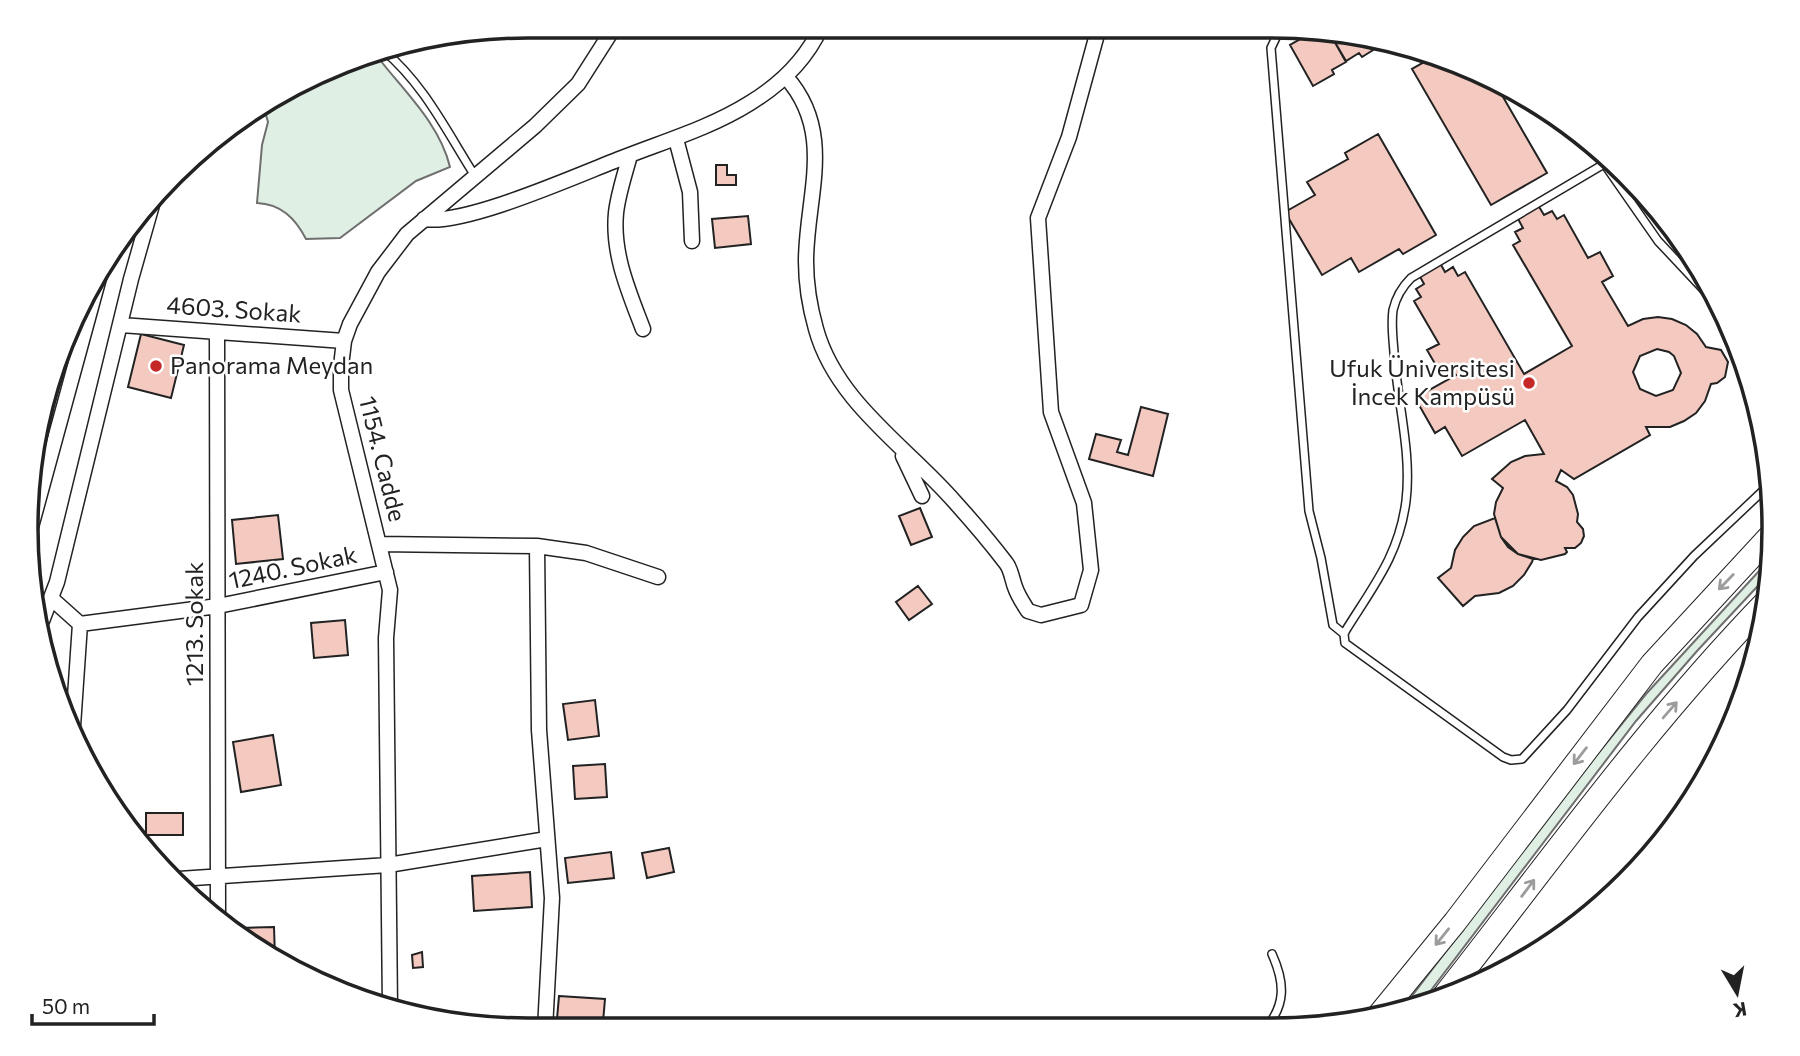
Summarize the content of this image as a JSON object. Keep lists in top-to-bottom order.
{
  "streets": {
    "street": [
      "4603. Sokak",
      "1154. Cadde",
      "1240. Sokak",
      "1213. Sokak"
    ]
  },
  "crossings": [
    ["4603. Sokak", "1154. Cadde"],
    ["4603. Sokak", "1213. Sokak"],
    ["1154. Cadde", "1240. Sokak"],
    ["1240. Sokak", "1213. Sokak"]
  ],
  "places": ["Panorama Meydan", "Ufuk Üniversitesi İncek Kampüsü"],
  "scale_bar": "50 m",
  "north": "bottom"
}
